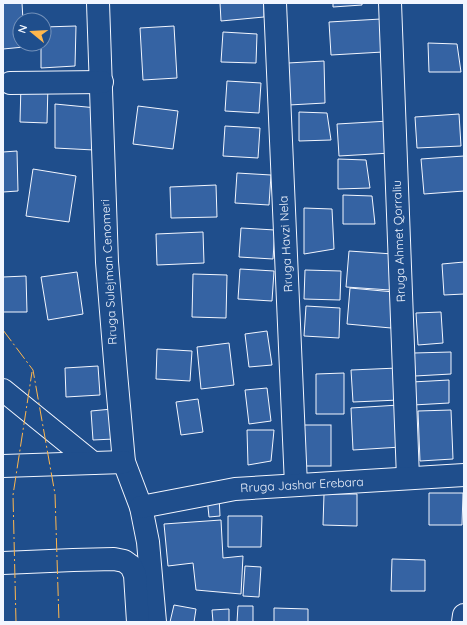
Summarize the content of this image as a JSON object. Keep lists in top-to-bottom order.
{
  "streets": {
    "street": [
      "Rruga Ahmet Qorraliu",
      "Rruga Havzi Nela",
      "Rruga Sulejman Cenomeri",
      "Rruga Jashar Erebara"
    ]
  },
  "crossings": [
    ["Rruga Ahmet Qorraliu", "Rruga Jashar Erebara"],
    ["Rruga Havzi Nela", "Rruga Jashar Erebara"],
    ["Rruga Sulejman Cenomeri", "Rruga Jashar Erebara"]
  ],
  "north": "left"
}
